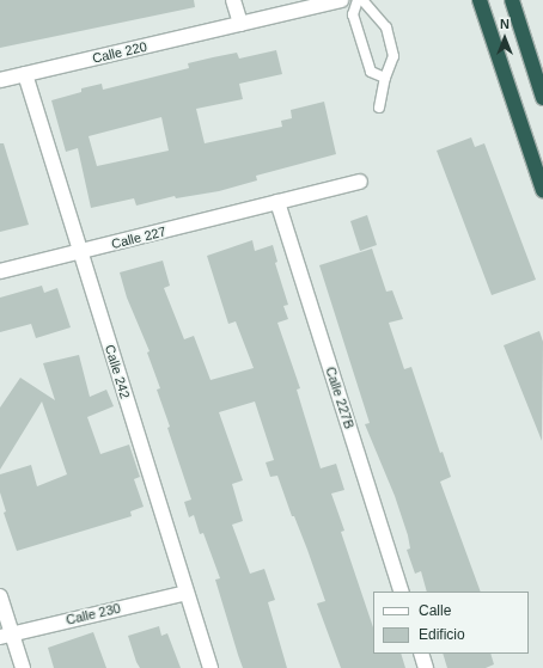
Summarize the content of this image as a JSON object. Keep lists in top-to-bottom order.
{
  "streets": {
    "street": [
      "Calle 220",
      "Calle 227",
      "Calle 242",
      "Calle 227B",
      "Calle 230"
    ]
  },
  "crossings": [
    ["Calle 220", "Calle 242"],
    ["Calle 227", "Calle 242"],
    ["Calle 227", "Calle 227B"],
    ["Calle 242", "Calle 230"]
  ],
  "legend": ["Calle", "Edificio"],
  "north": "top"
}
